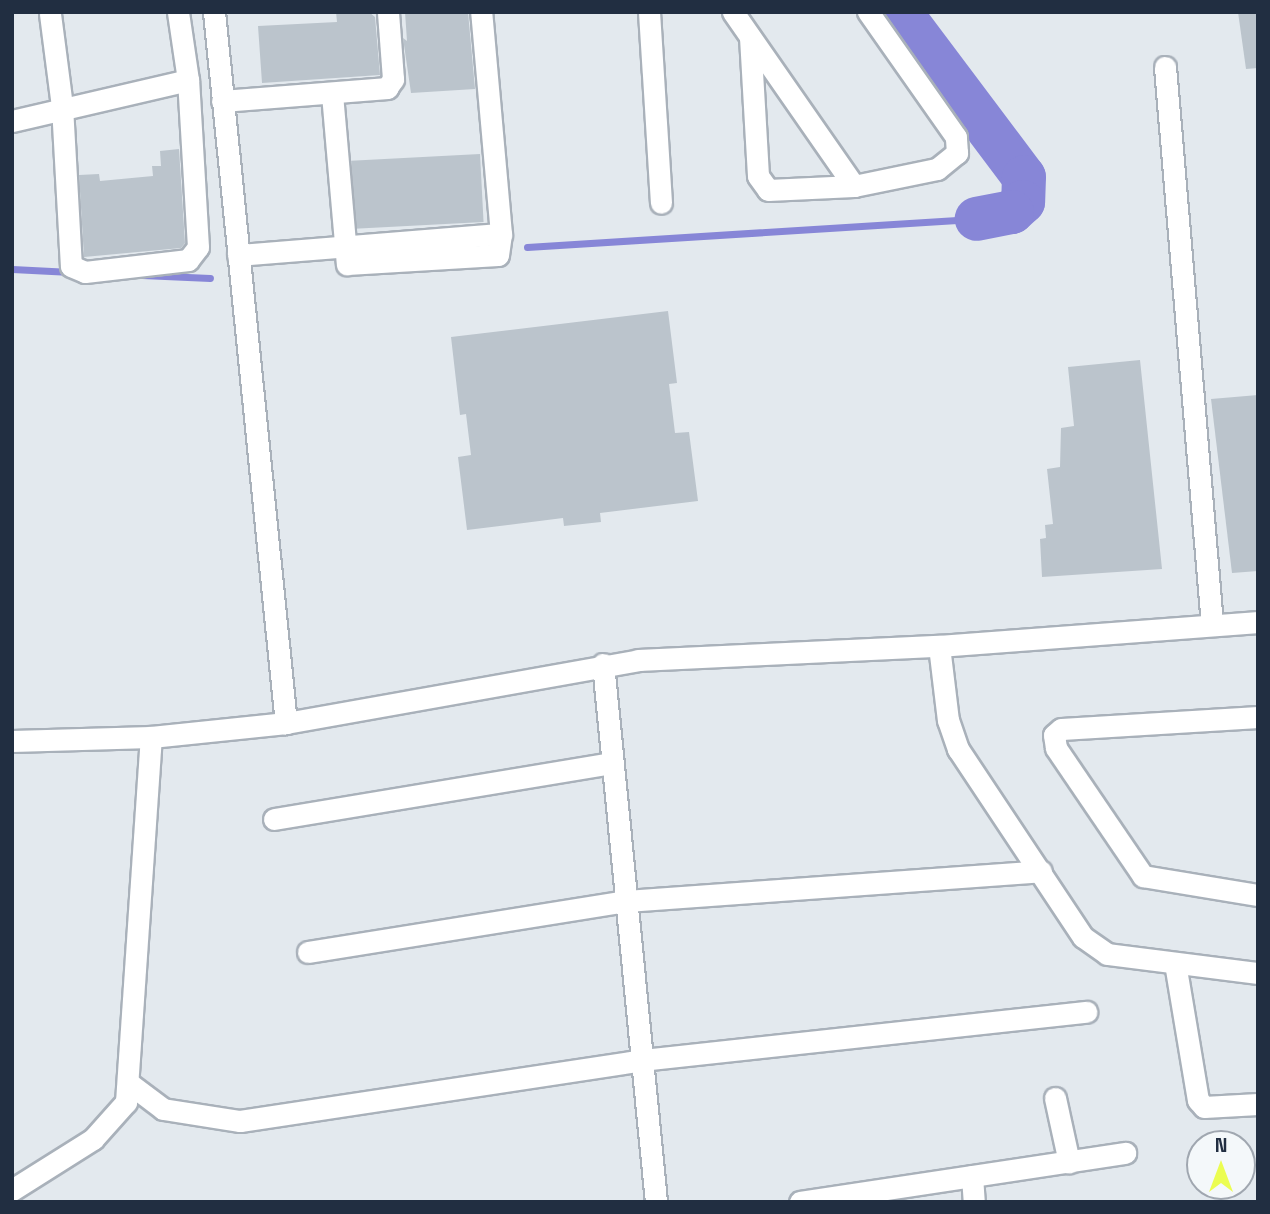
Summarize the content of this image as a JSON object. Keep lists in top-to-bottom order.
{
  "north": "top"
}
